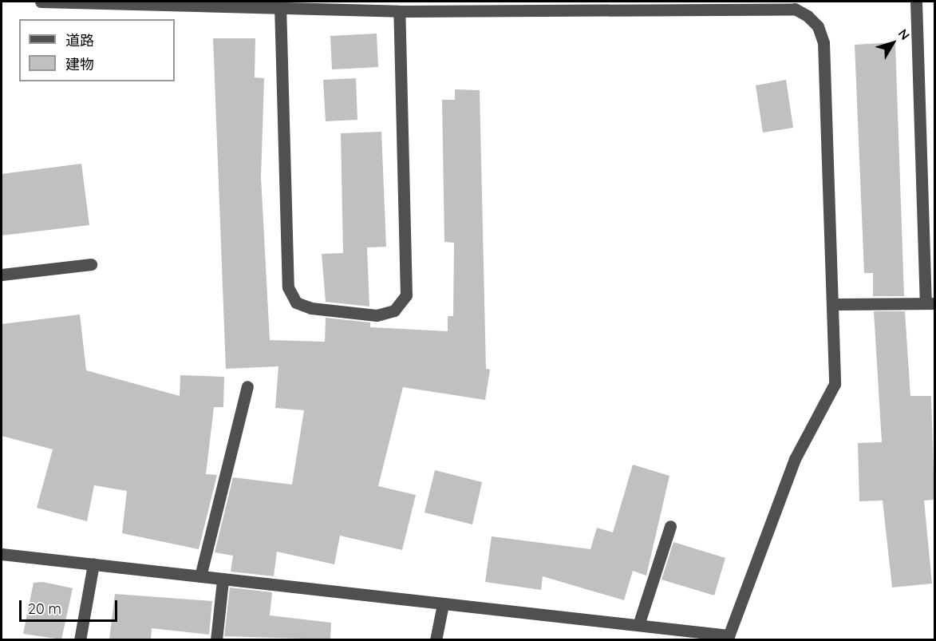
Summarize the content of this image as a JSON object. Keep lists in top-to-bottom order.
{
  "legend": ["道路", "建物"],
  "scale_bar": "20 m",
  "north": "top right"
}
